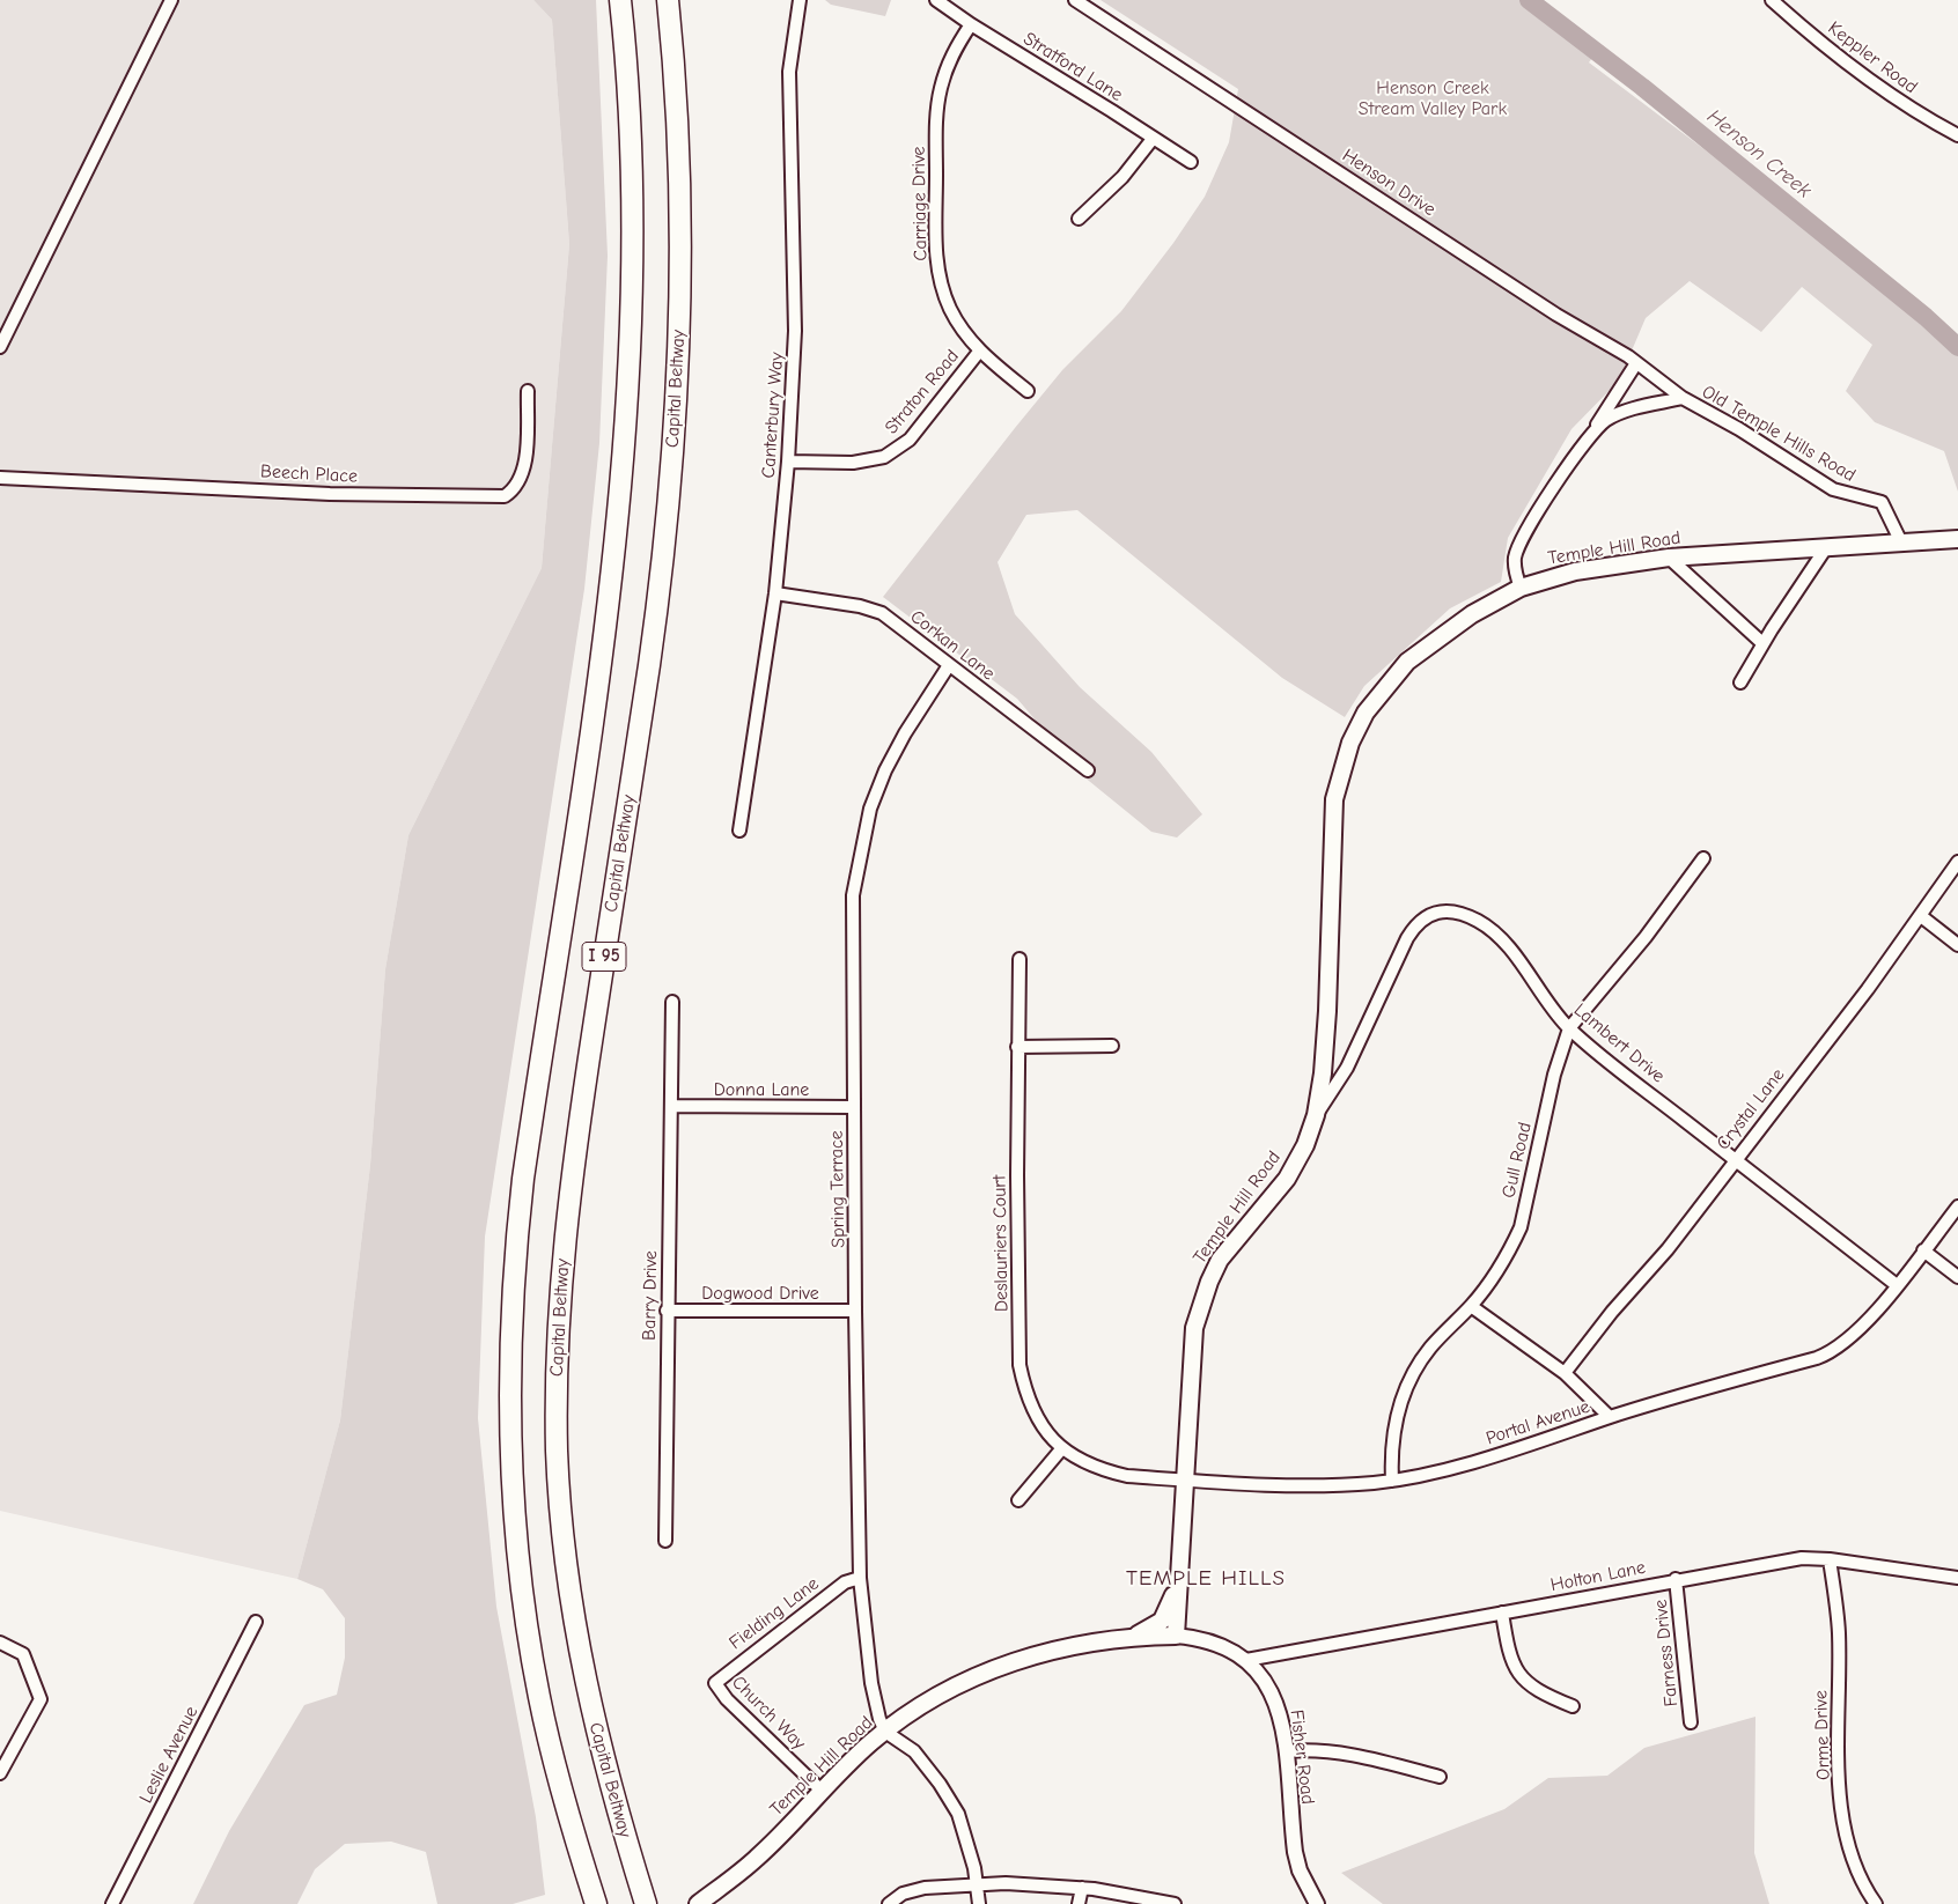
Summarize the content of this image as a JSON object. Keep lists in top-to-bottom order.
{
  "streets": {
    "highway": ["Capital Beltway", "I 95"],
    "main road": ["Temple Hill Road"],
    "street": [
      "Keppler Road",
      "Stratford Lane",
      "Henson Drive",
      "Carriage Drive",
      "Straton Road",
      "Canterbury Way",
      "Old Temple Hills Road",
      "Beech Place",
      "Corkan Lane",
      "Lambert Drive",
      "Donna Lane",
      "Crystal Lane",
      "Gull Road",
      "Spring Terrace",
      "Deslauriers Court",
      "Dogwood Drive",
      "Barry Drive",
      "Portal Avenue",
      "Holton Lane",
      "Fielding Lane",
      "Farness Drive",
      "Church Way",
      "Orme Drive",
      "Leslie Avenue",
      "Fisher Road"
    ]
  },
  "crossings": [
    ["Stratford Lane", "Carriage Drive"],
    ["Henson Drive", "Old Temple Hills Road"],
    ["Carriage Drive", "Straton Road"],
    ["Straton Road", "Canterbury Way"],
    ["Canterbury Way", "Corkan Lane"],
    ["Old Temple Hills Road", "Temple Hill Road"],
    ["Temple Hill Road", "Lambert Drive"],
    ["Temple Hill Road", "Spring Terrace"],
    ["Temple Hill Road", "Portal Avenue"],
    ["Temple Hill Road", "Church Way"],
    ["Temple Hill Road", "Fisher Road"],
    ["Corkan Lane", "Spring Terrace"],
    ["Lambert Drive", "Crystal Lane"],
    ["Lambert Drive", "Gull Road"],
    ["Lambert Drive", "Portal Avenue"],
    ["Donna Lane", "Spring Terrace"],
    ["Donna Lane", "Barry Drive"],
    ["Gull Road", "Portal Avenue"],
    ["Spring Terrace", "Dogwood Drive"],
    ["Spring Terrace", "Fielding Lane"],
    ["Deslauriers Court", "Portal Avenue"],
    ["Dogwood Drive", "Barry Drive"],
    ["Holton Lane", "Farness Drive"],
    ["Holton Lane", "Orme Drive"],
    ["Holton Lane", "Fisher Road"],
    ["Fielding Lane", "Church Way"]
  ],
  "districts": ["TEMPLE HILLS"],
  "water": ["Henson Creek"],
  "parks": ["Henson Creek Stream Valley Park"]
}
